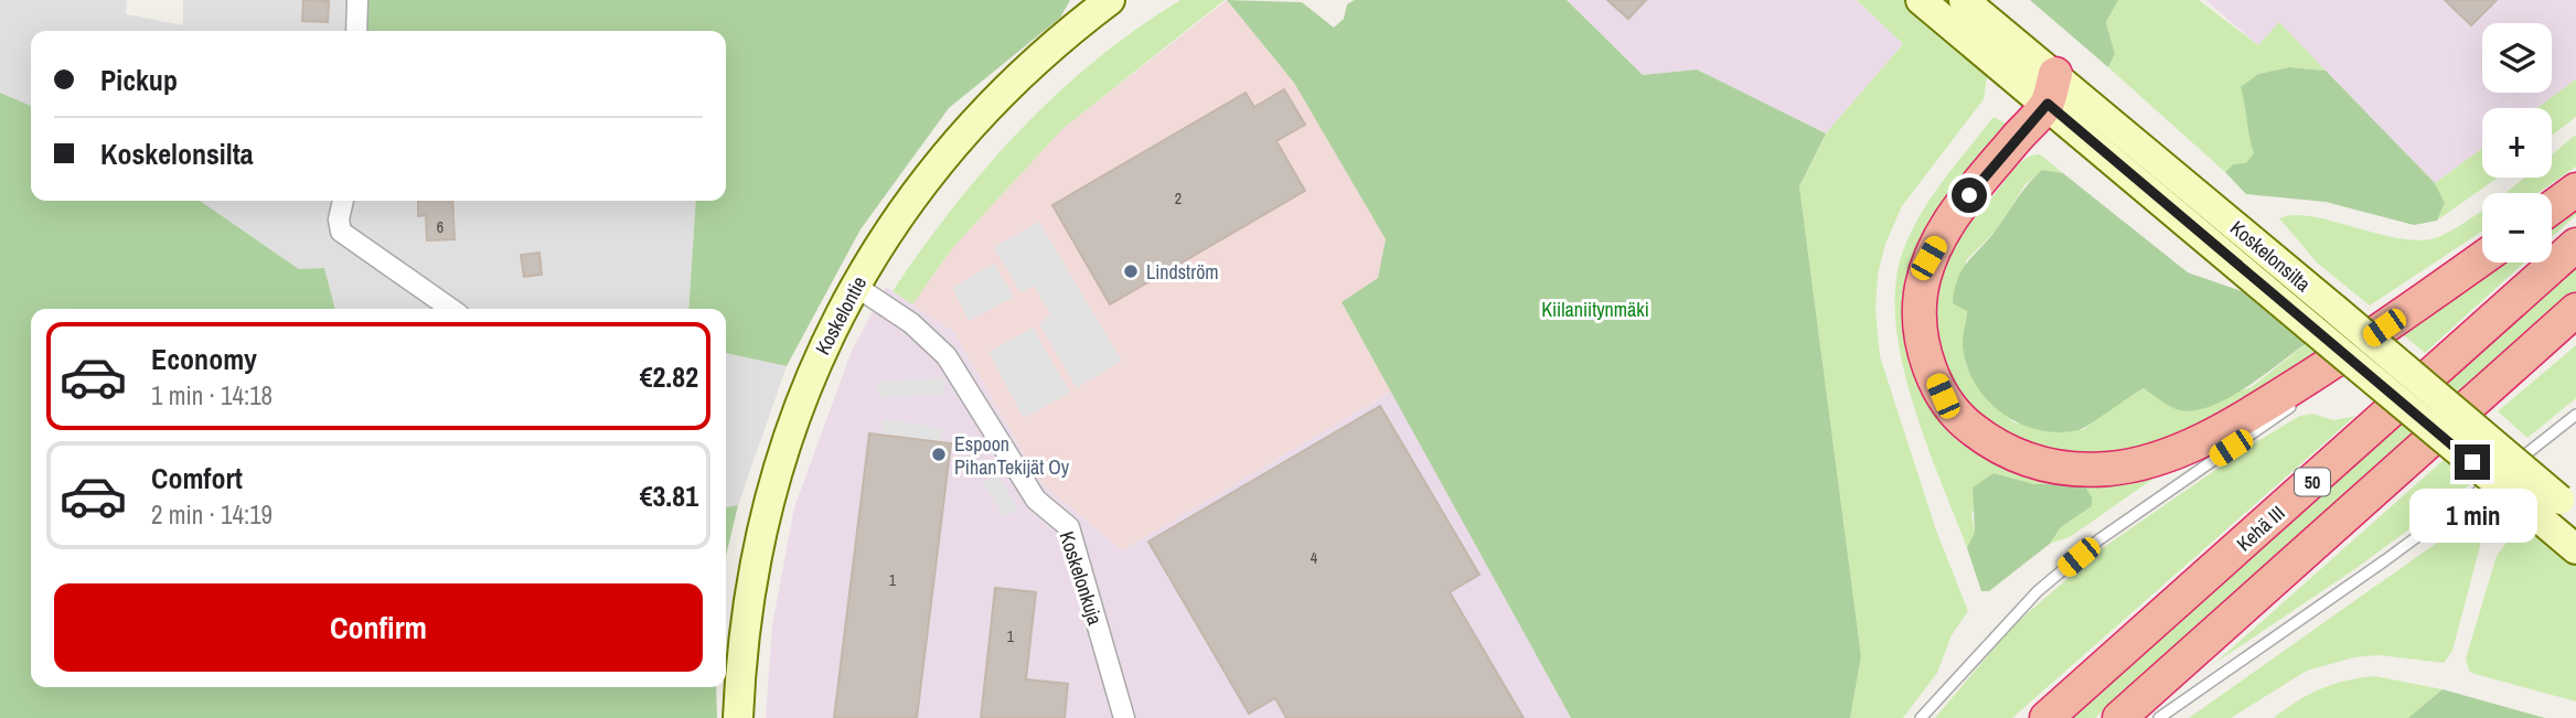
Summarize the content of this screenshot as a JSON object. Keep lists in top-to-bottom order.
{
  "streets": {
    "highway": ["50", "Kehä III"],
    "main road": ["Koskelonsilta", "Koskelontie"],
    "street": ["Koskelonkuja"]
  },
  "crossings": [
    ["Koskelontie", "Koskelonkuja"]
  ],
  "parks": ["Kiilaniitynmäki"],
  "places": ["Lindström", "Espoon PihanTekijät Oy"],
  "house_numbers": [
    "2",
    "6",
    "4",
    "1",
    "1"
  ],
  "page": {
    "map_buttons": ["+", "−"],
    "banner": ["Pickup", "Koskelonsilta"],
    "list": [
      {
        "name": "Economy",
        "note": "1 min · 14:18",
        "value": "€2.82"
      },
      {
        "name": "Comfort",
        "note": "2 min · 14:19",
        "value": "€3.81"
      }
    ],
    "bubble": "1 min",
    "buttons": "Confirm"
  }
}
